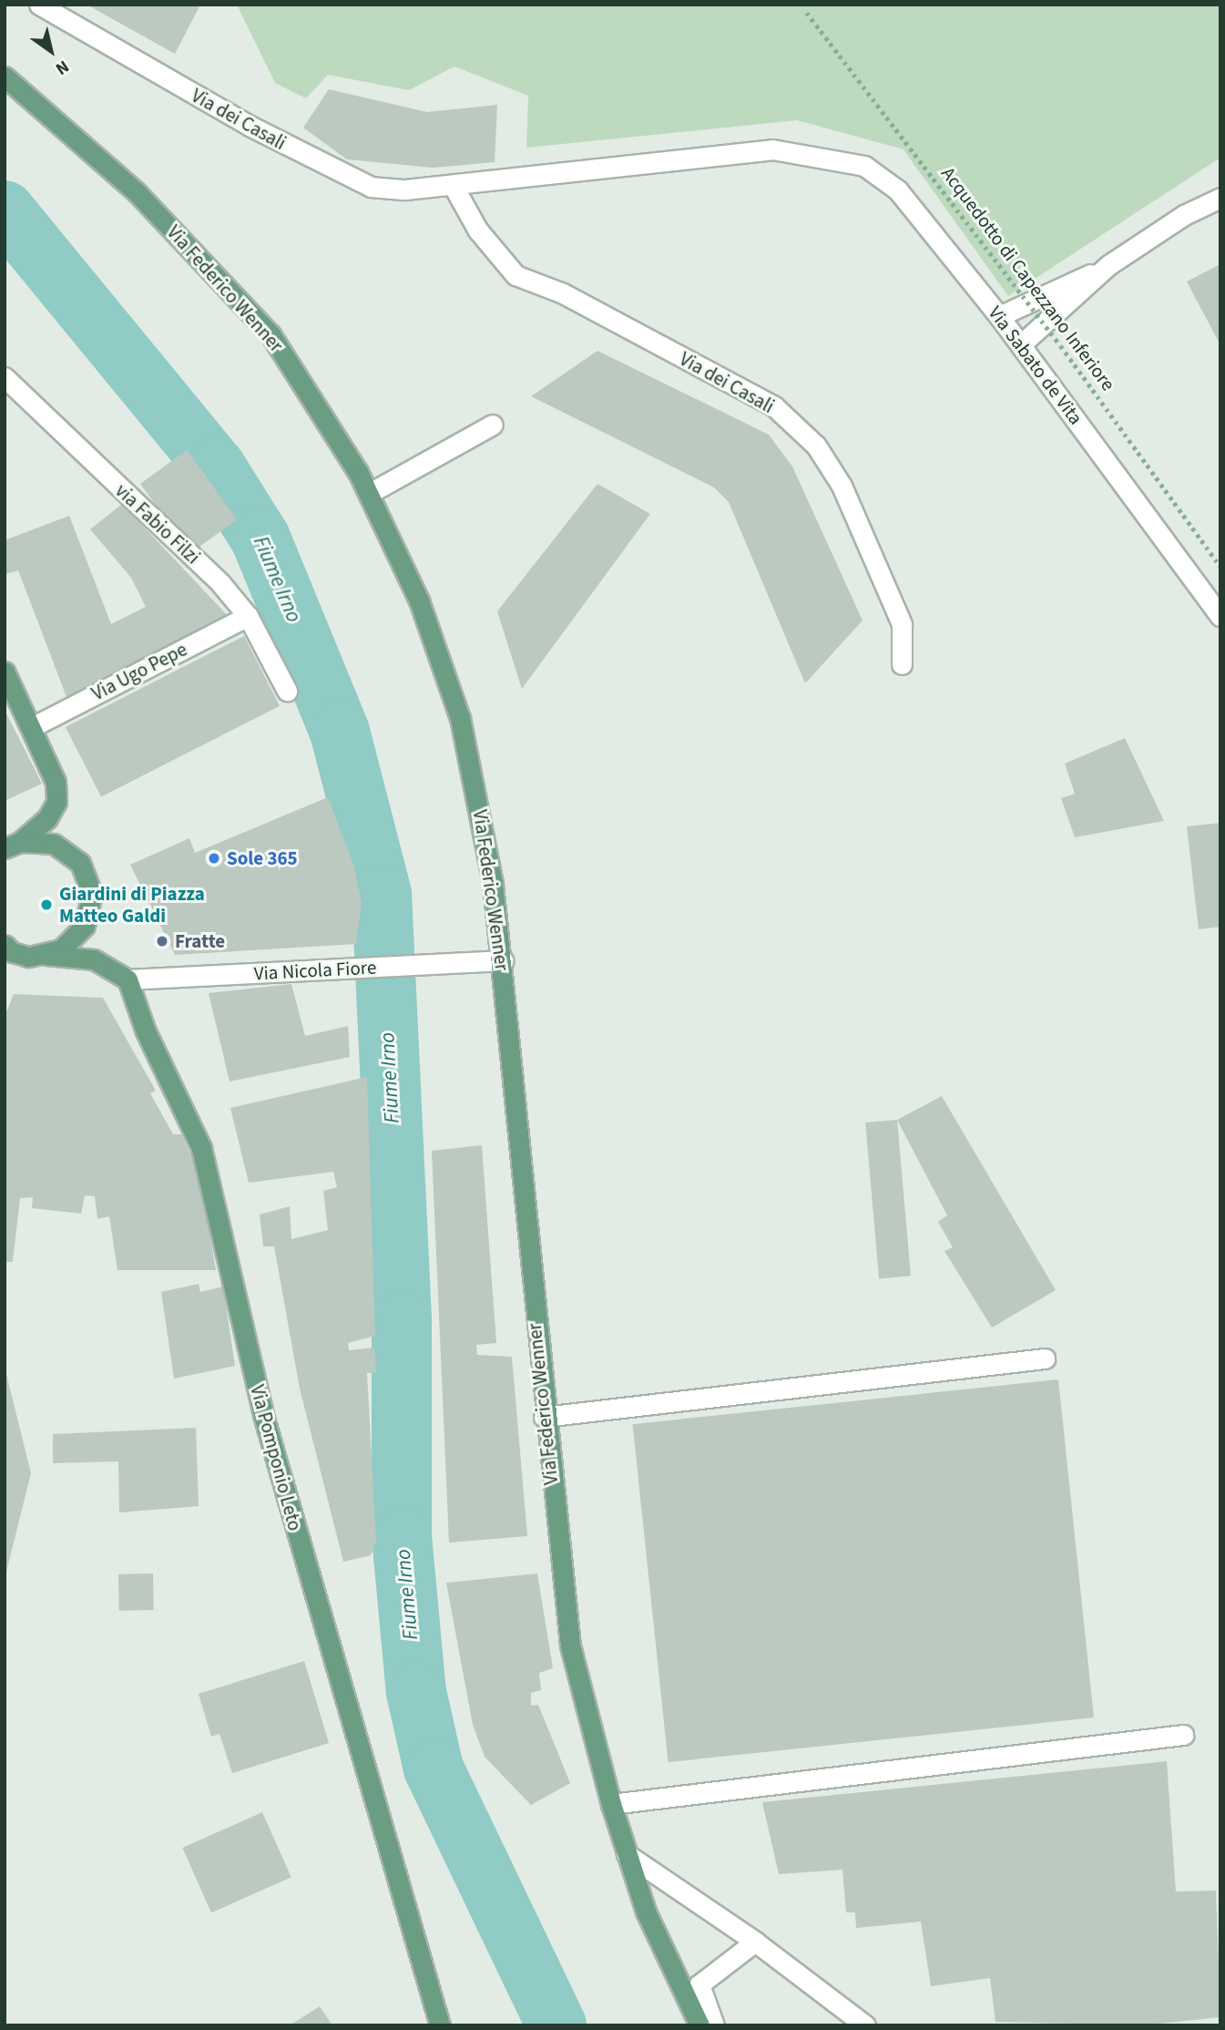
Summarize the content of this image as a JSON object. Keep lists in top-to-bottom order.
{
  "streets": {
    "main road": ["Via Federico Wenner", "Via Pomponio Leto"],
    "street": [
      "Via dei Casali",
      "Via Sabato de Vita",
      "via Fabio Filzi",
      "Via Ugo Pepe",
      "Via Nicola Fiore"
    ],
    "path": ["Acquedotto di Capezzano Inferiore"]
  },
  "crossings": [
    ["Via dei Casali", "Via Sabato de Vita"],
    ["Via Federico Wenner", "Via Nicola Fiore"],
    ["via Fabio Filzi", "Via Ugo Pepe"],
    ["Via Nicola Fiore", "Via Pomponio Leto"]
  ],
  "water": ["Fiume Irno"],
  "places": ["Sole 365", "Giardini di Piazza Matteo Galdi", "Fratte"],
  "north": "bottom right"
}
